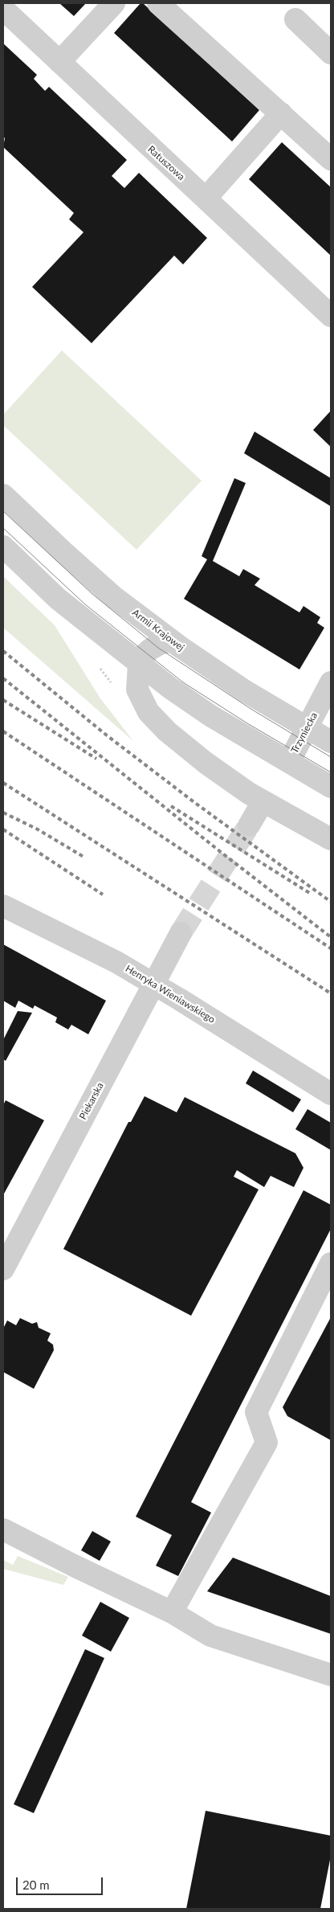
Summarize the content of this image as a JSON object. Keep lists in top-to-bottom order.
{
  "streets": {
    "street": [
      "Ratuszowa",
      "Armii Krajowej",
      "Trzyniecka",
      "Henryka Wieniawskiego",
      "Piekarska"
    ]
  },
  "crossings": [
    ["Armii Krajowej", "Trzyniecka"],
    ["Henryka Wieniawskiego", "Piekarska"]
  ],
  "scale_bar": "20 m"
}
